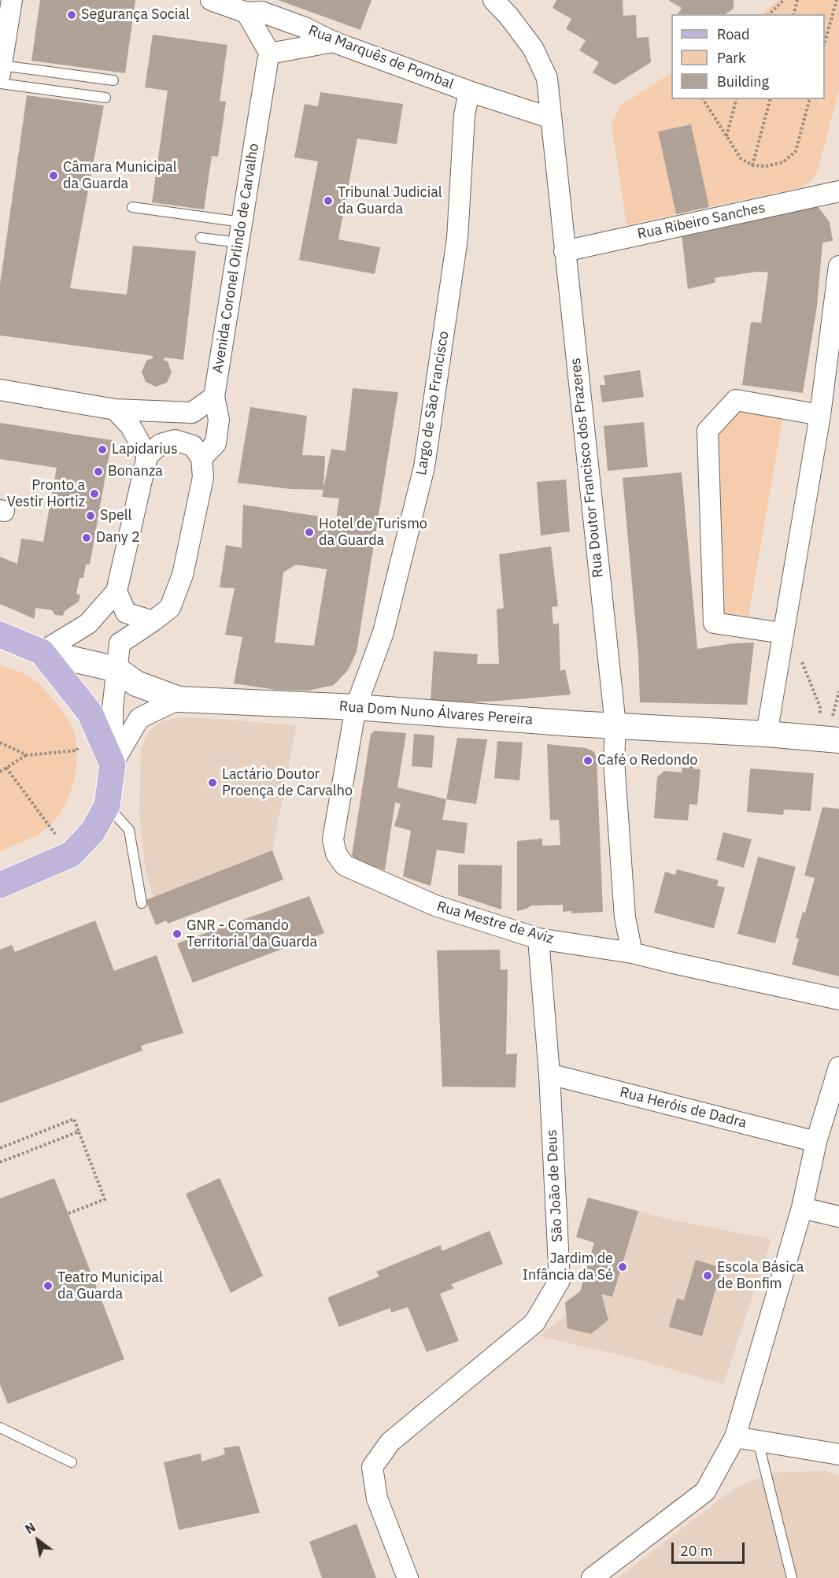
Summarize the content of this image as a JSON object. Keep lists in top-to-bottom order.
{
  "streets": {
    "street": [
      "Rua Marquês de Pombal",
      "Rua Ribeiro Sanches",
      "Avenida Coronel Orlindo de Carvalho",
      "Largo de São Francisco",
      "Rua Doutor Francisco dos Prazeres",
      "Rua Dom Nuno Álvares Pereira",
      "Rua Mestre de Aviz",
      "Rua Heróis de Dadra",
      "São João de Deus"
    ]
  },
  "crossings": [
    ["Rua Marquês de Pombal", "Largo de São Francisco"],
    ["Rua Marquês de Pombal", "Rua Doutor Francisco dos Prazeres"],
    ["Rua Ribeiro Sanches", "Rua Doutor Francisco dos Prazeres"],
    ["Largo de São Francisco", "Rua Dom Nuno Álvares Pereira"],
    ["Largo de São Francisco", "Rua Mestre de Aviz"],
    ["Rua Doutor Francisco dos Prazeres", "Rua Dom Nuno Álvares Pereira"],
    ["Rua Doutor Francisco dos Prazeres", "Rua Mestre de Aviz"],
    ["Rua Dom Nuno Álvares Pereira", "Rua Mestre de Aviz"],
    ["Rua Mestre de Aviz", "São João de Deus"],
    ["Rua Heróis de Dadra", "São João de Deus"]
  ],
  "places": [
    "Segurança Social",
    "Câmara Municipal da Guarda",
    "Tribunal Judicial da Guarda",
    "Lapidarius",
    "Bonanza",
    "Pronto a Vestir Hortiz",
    "Spell",
    "Hotel de Turismo da Guarda",
    "Dany 2",
    "Café o Redondo",
    "Lactário Doutor Proença de Carvalho",
    "GNR - Comando Territorial da Guarda",
    "Jardim de Infância da Sé",
    "Escola Básica de Bonfim",
    "Teatro Municipal da Guarda"
  ],
  "legend": ["Road", "Park", "Building"],
  "scale_bar": "20 m",
  "north": "top left"
}
